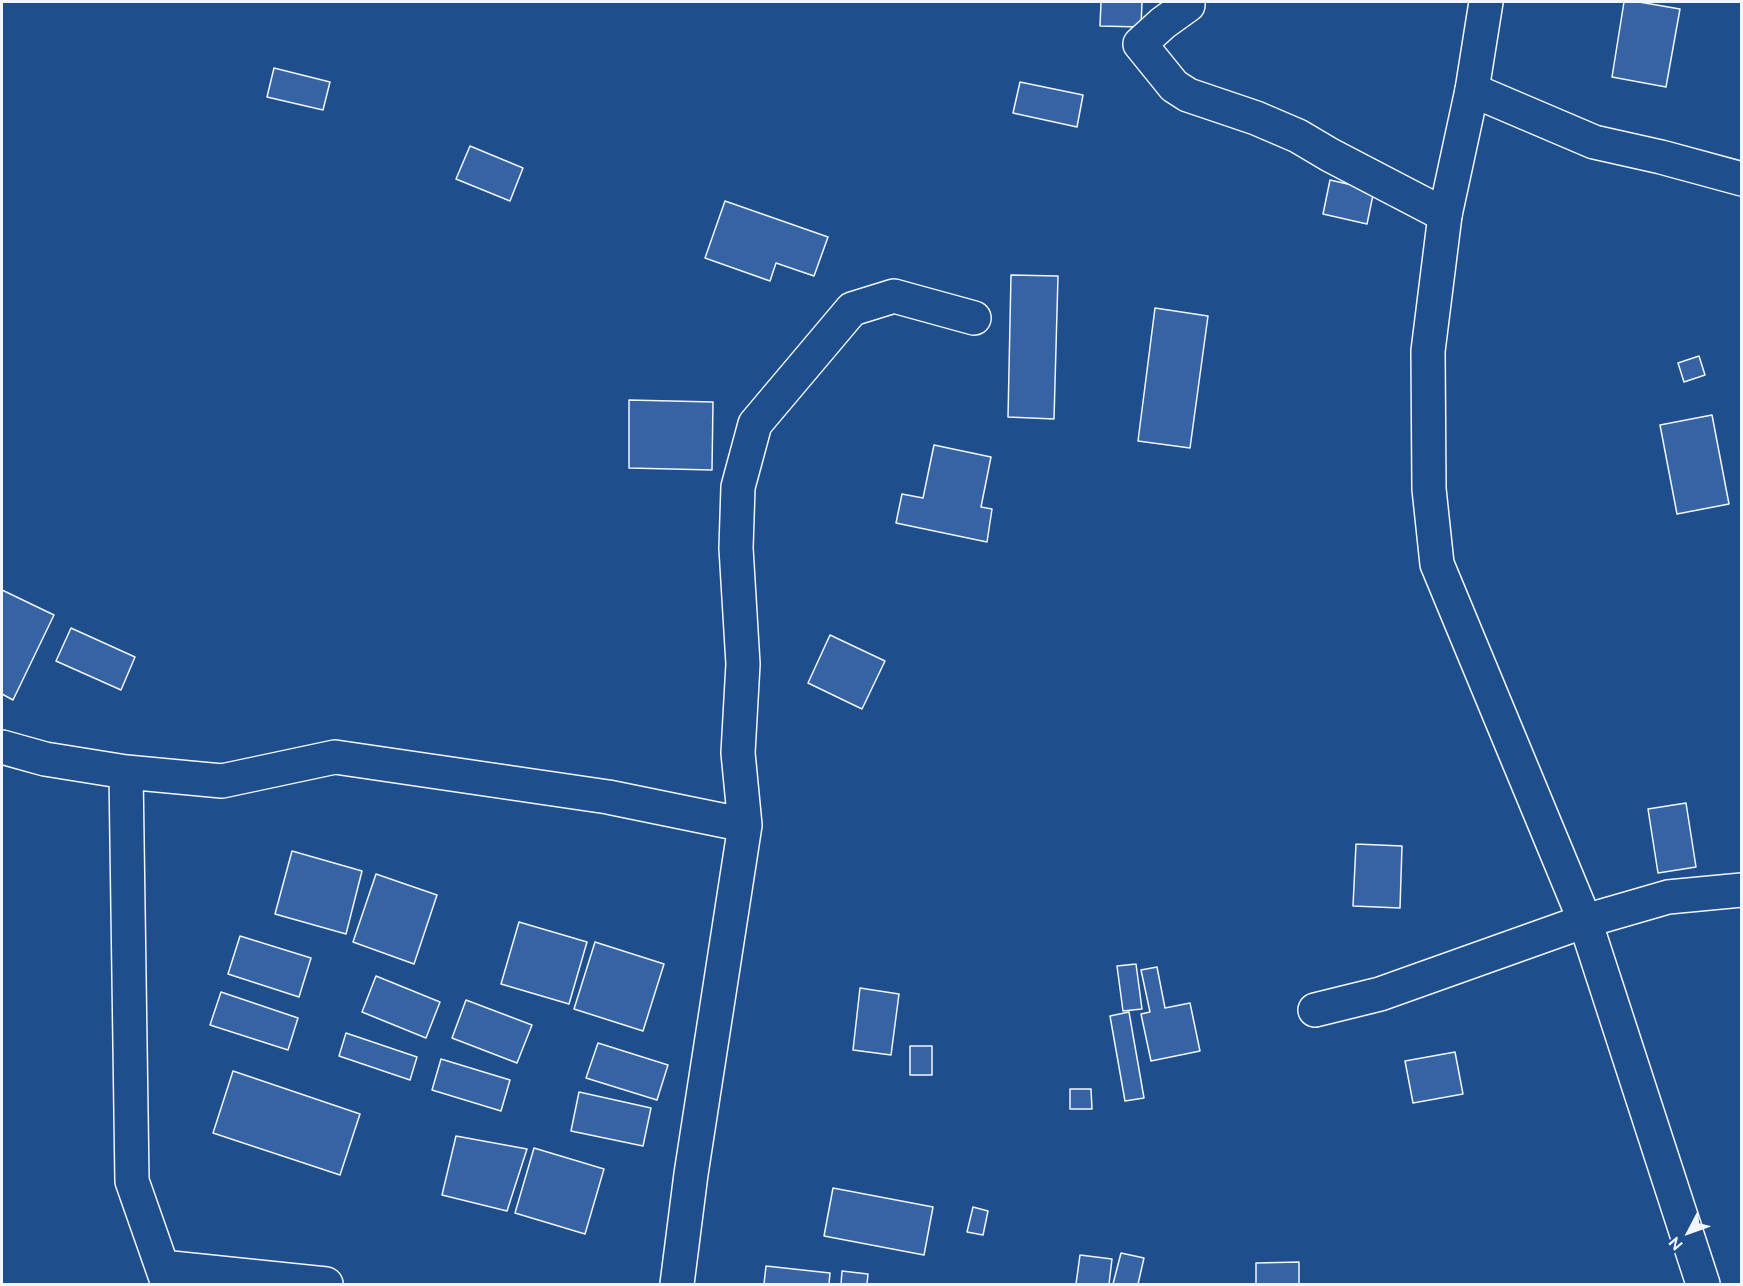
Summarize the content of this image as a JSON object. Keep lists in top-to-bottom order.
{
  "north": "bottom left"
}
